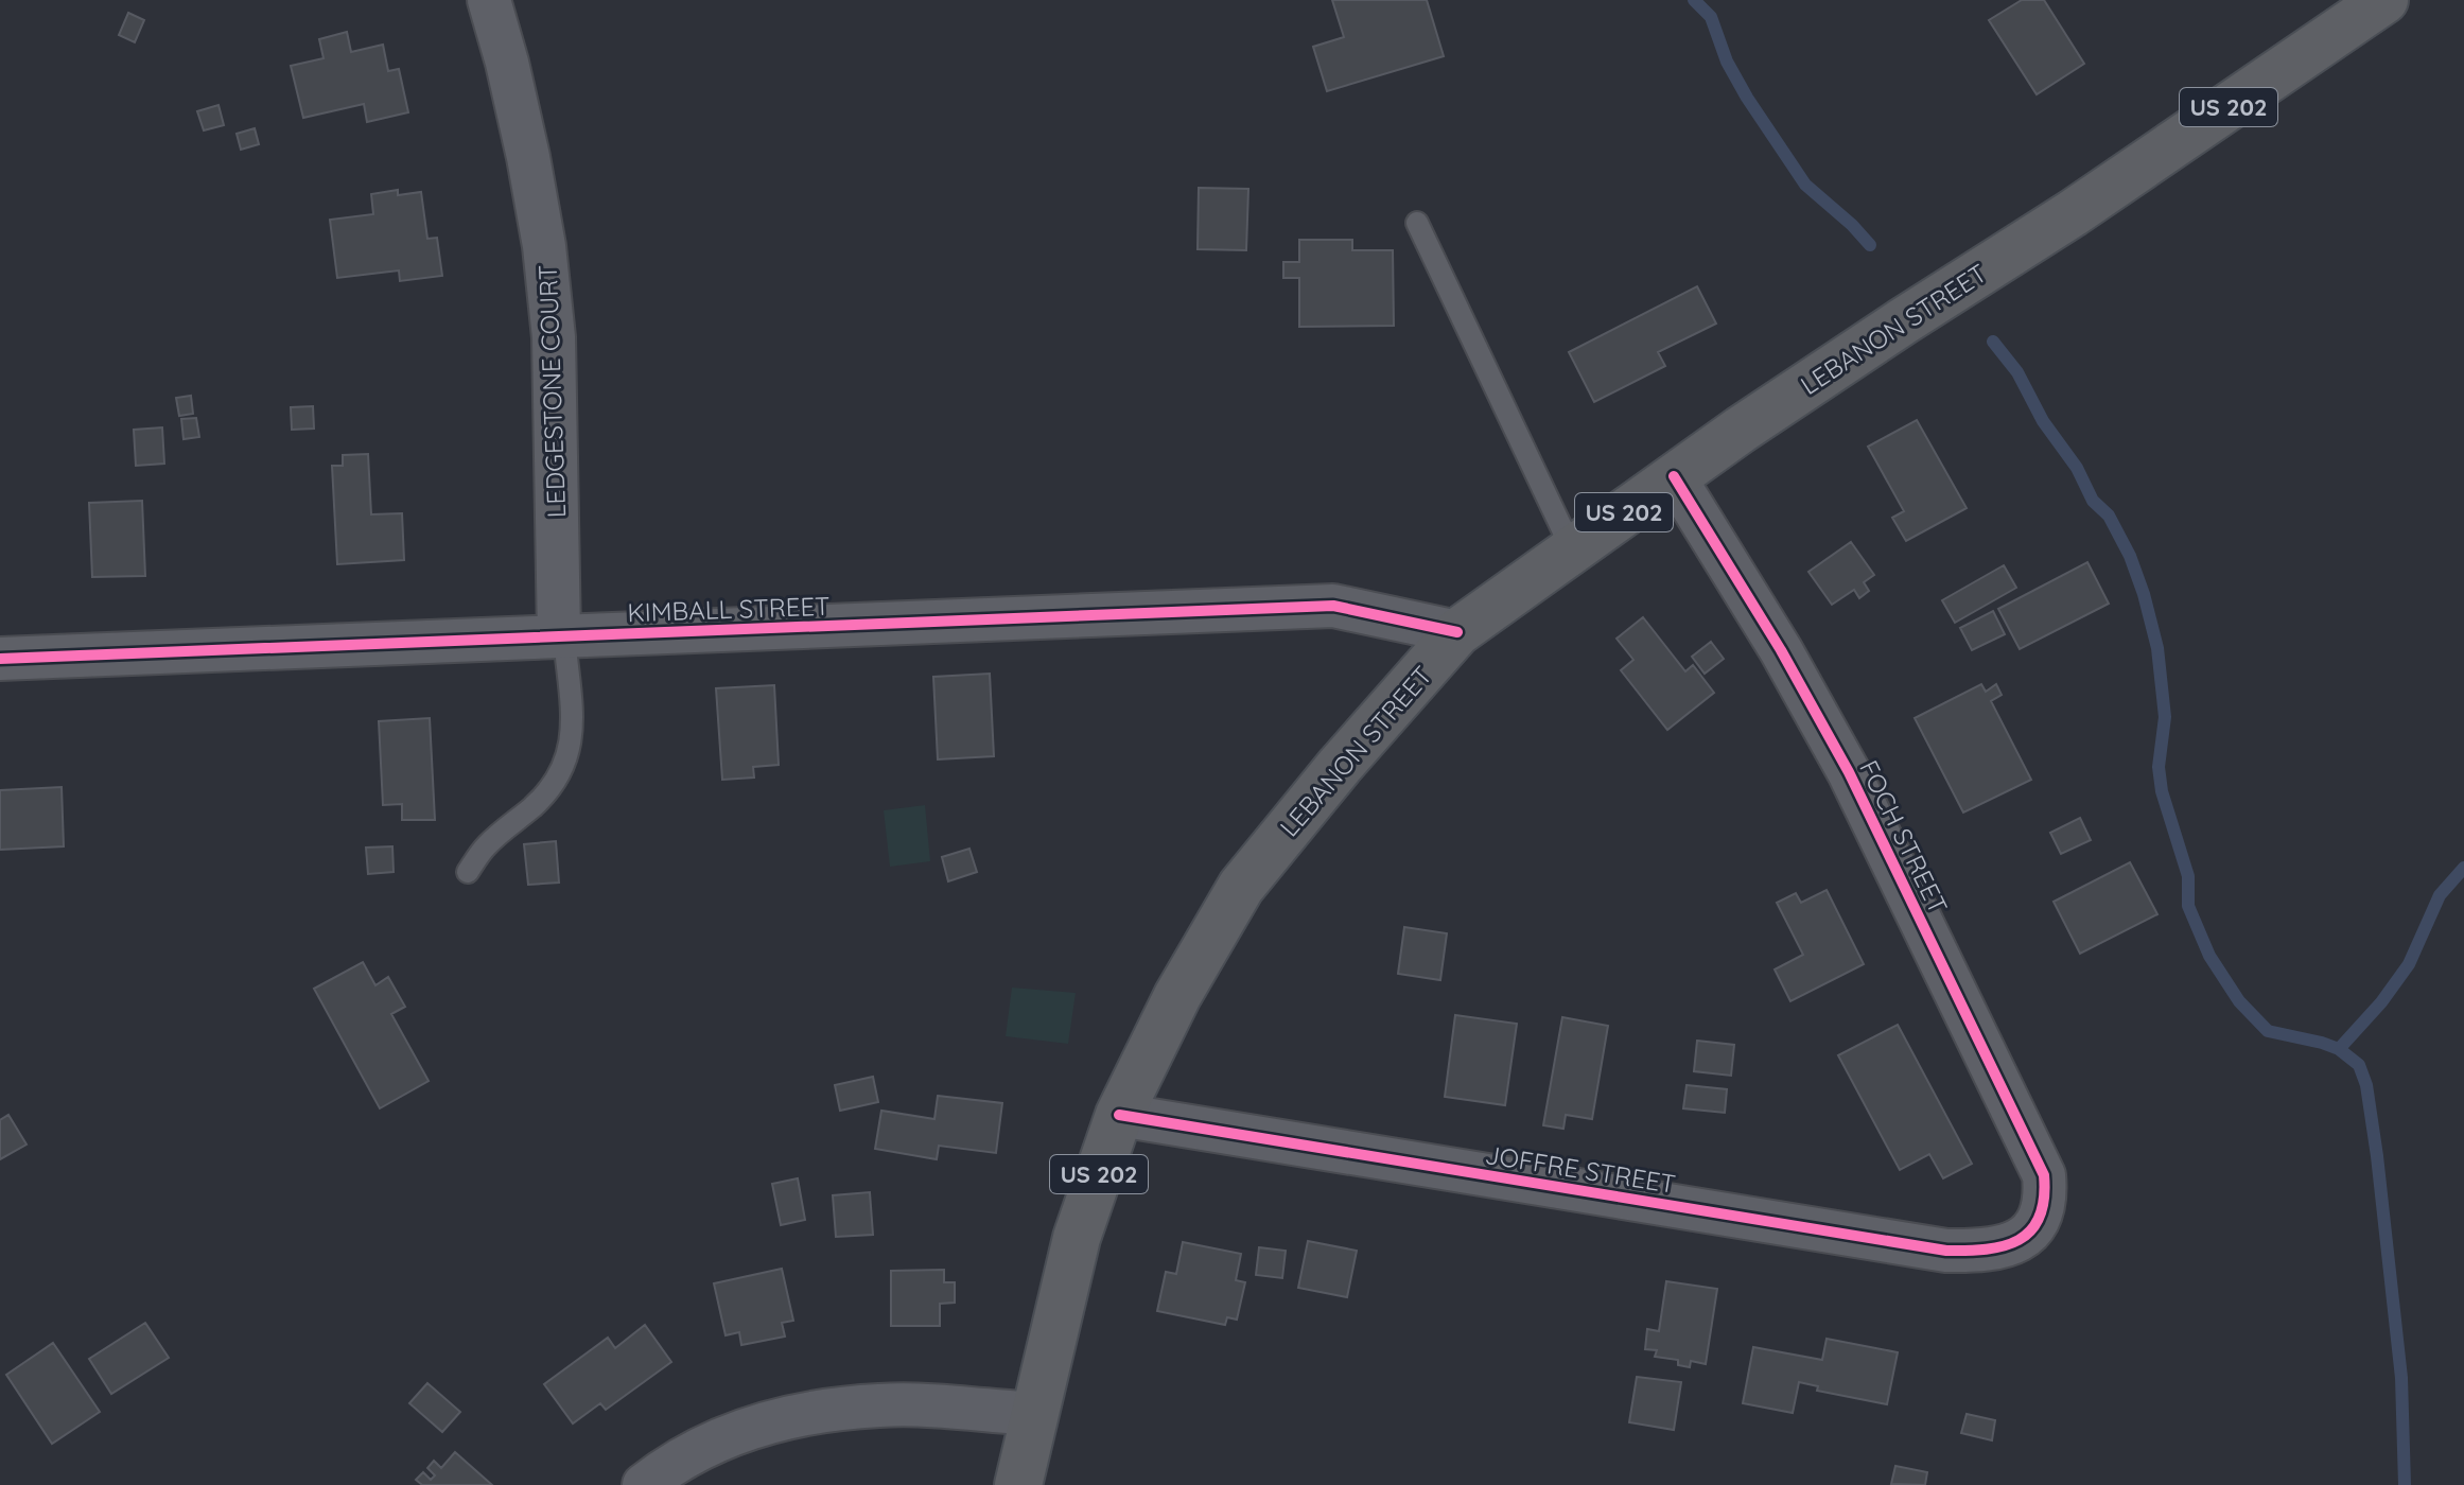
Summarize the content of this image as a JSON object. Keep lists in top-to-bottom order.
{
  "streets": {
    "highway": ["US 202", "LEBANON STREET"],
    "street": [
      "LEDGESTONE COURT",
      "KIMBALL STREET",
      "FOCH STREET",
      "JOFFRE STREET"
    ]
  },
  "crossings": [
    ["LEBANON STREET", "KIMBALL STREET"],
    ["LEBANON STREET", "FOCH STREET"],
    ["LEBANON STREET", "JOFFRE STREET"],
    ["LEDGESTONE COURT", "KIMBALL STREET"],
    ["FOCH STREET", "JOFFRE STREET"]
  ]
}
